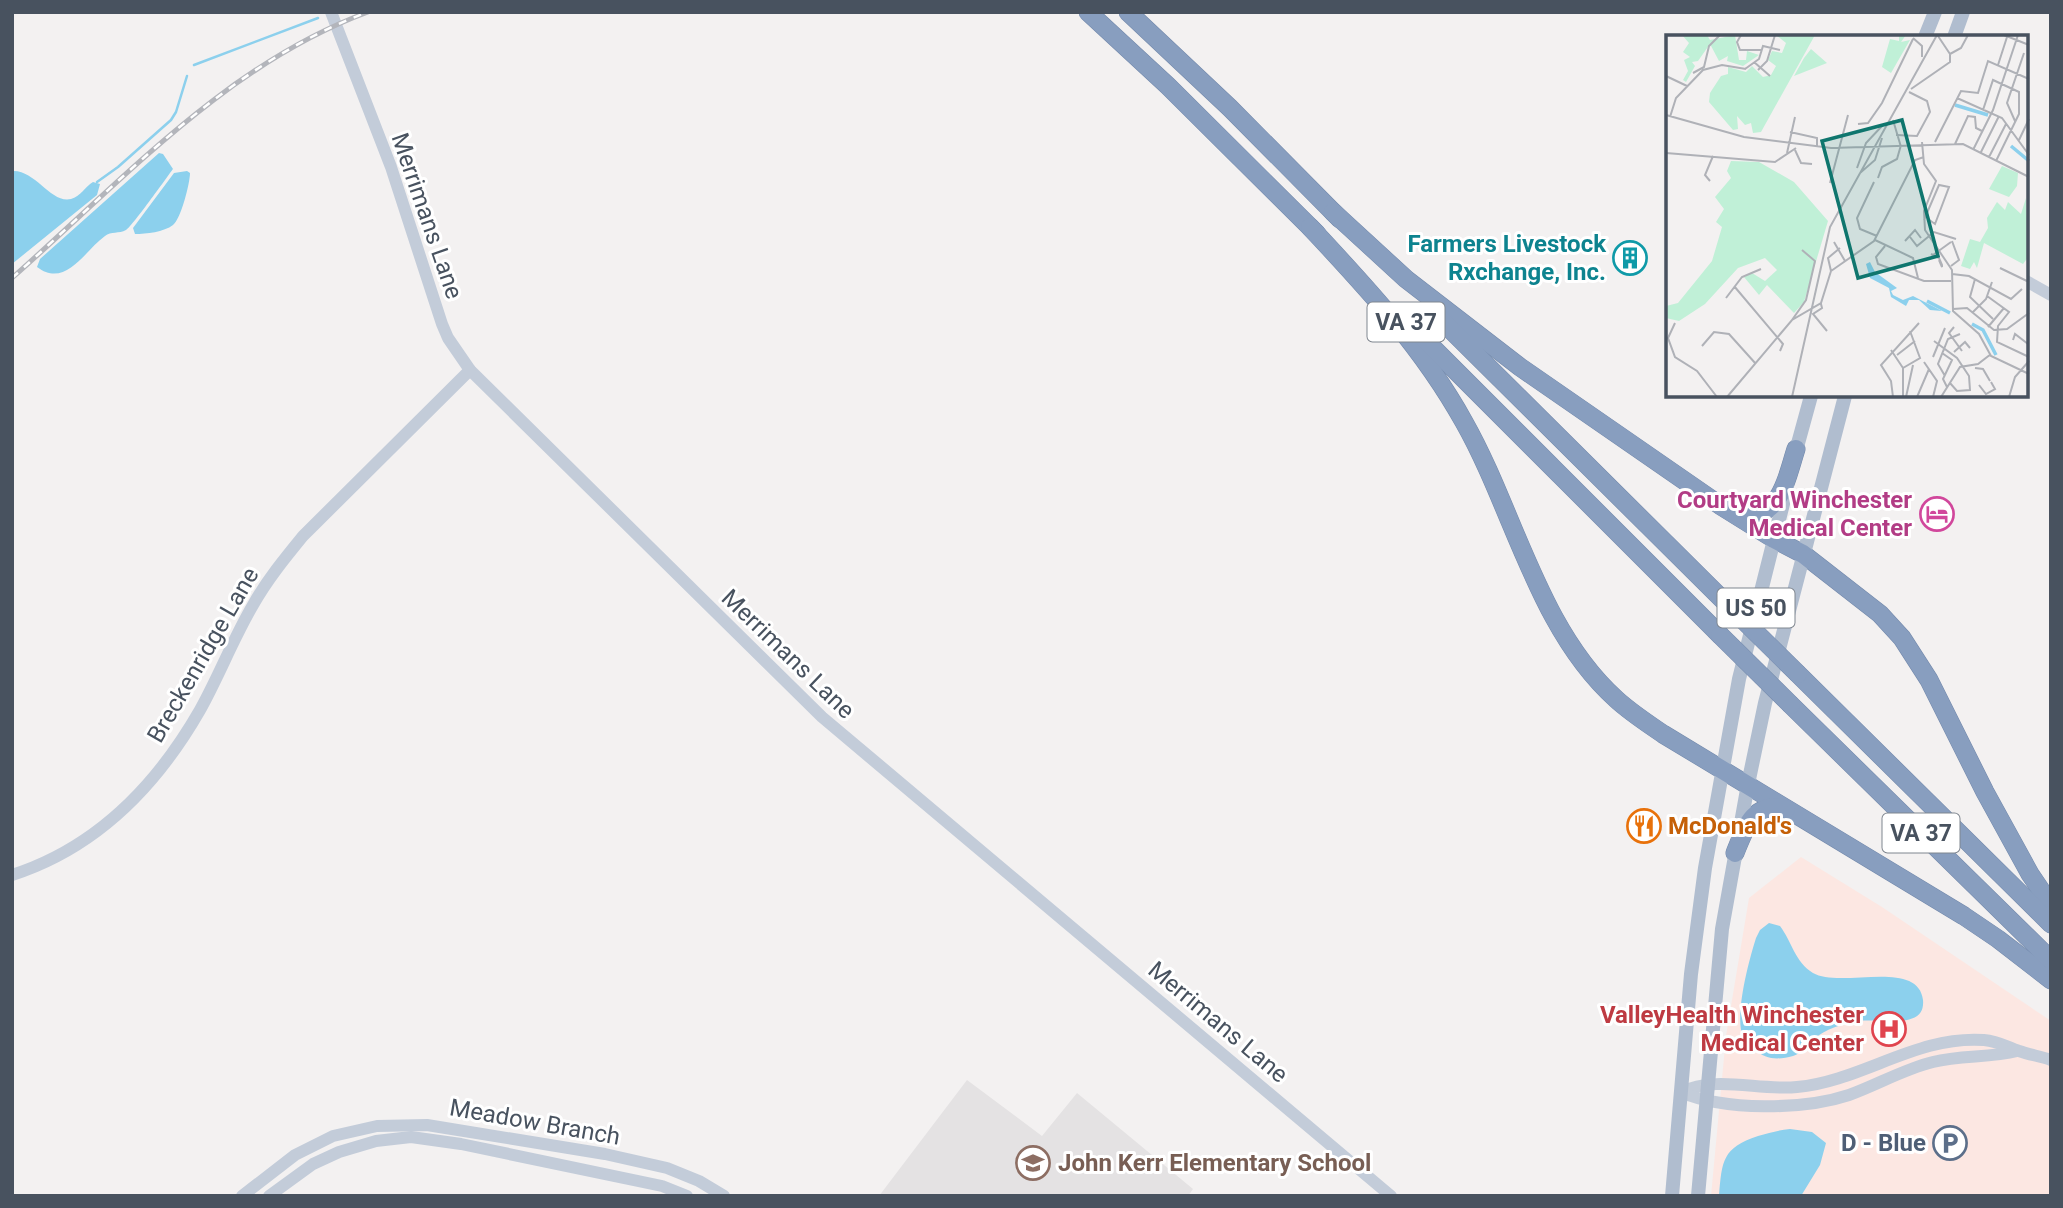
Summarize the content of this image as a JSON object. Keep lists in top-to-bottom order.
{
  "streets": {
    "highway": ["VA 37"],
    "main road": [
      "Merrimans Lane",
      "US 50",
      "Breckenridge Lane",
      "Meadow Branch"
    ]
  },
  "crossings": [
    ["Merrimans Lane", "Breckenridge Lane"]
  ],
  "places": {
    "building": ["Farmers Livestock Rxchange, Inc."],
    "hotel": ["Courtyard Winchester Medical Center"],
    "restaurant": ["McDonald's"],
    "hospital": ["ValleyHealth Winchester Medical Center"],
    "parking": ["D - Blue"],
    "school or university": ["John Kerr Elementary School"]
  }
}
